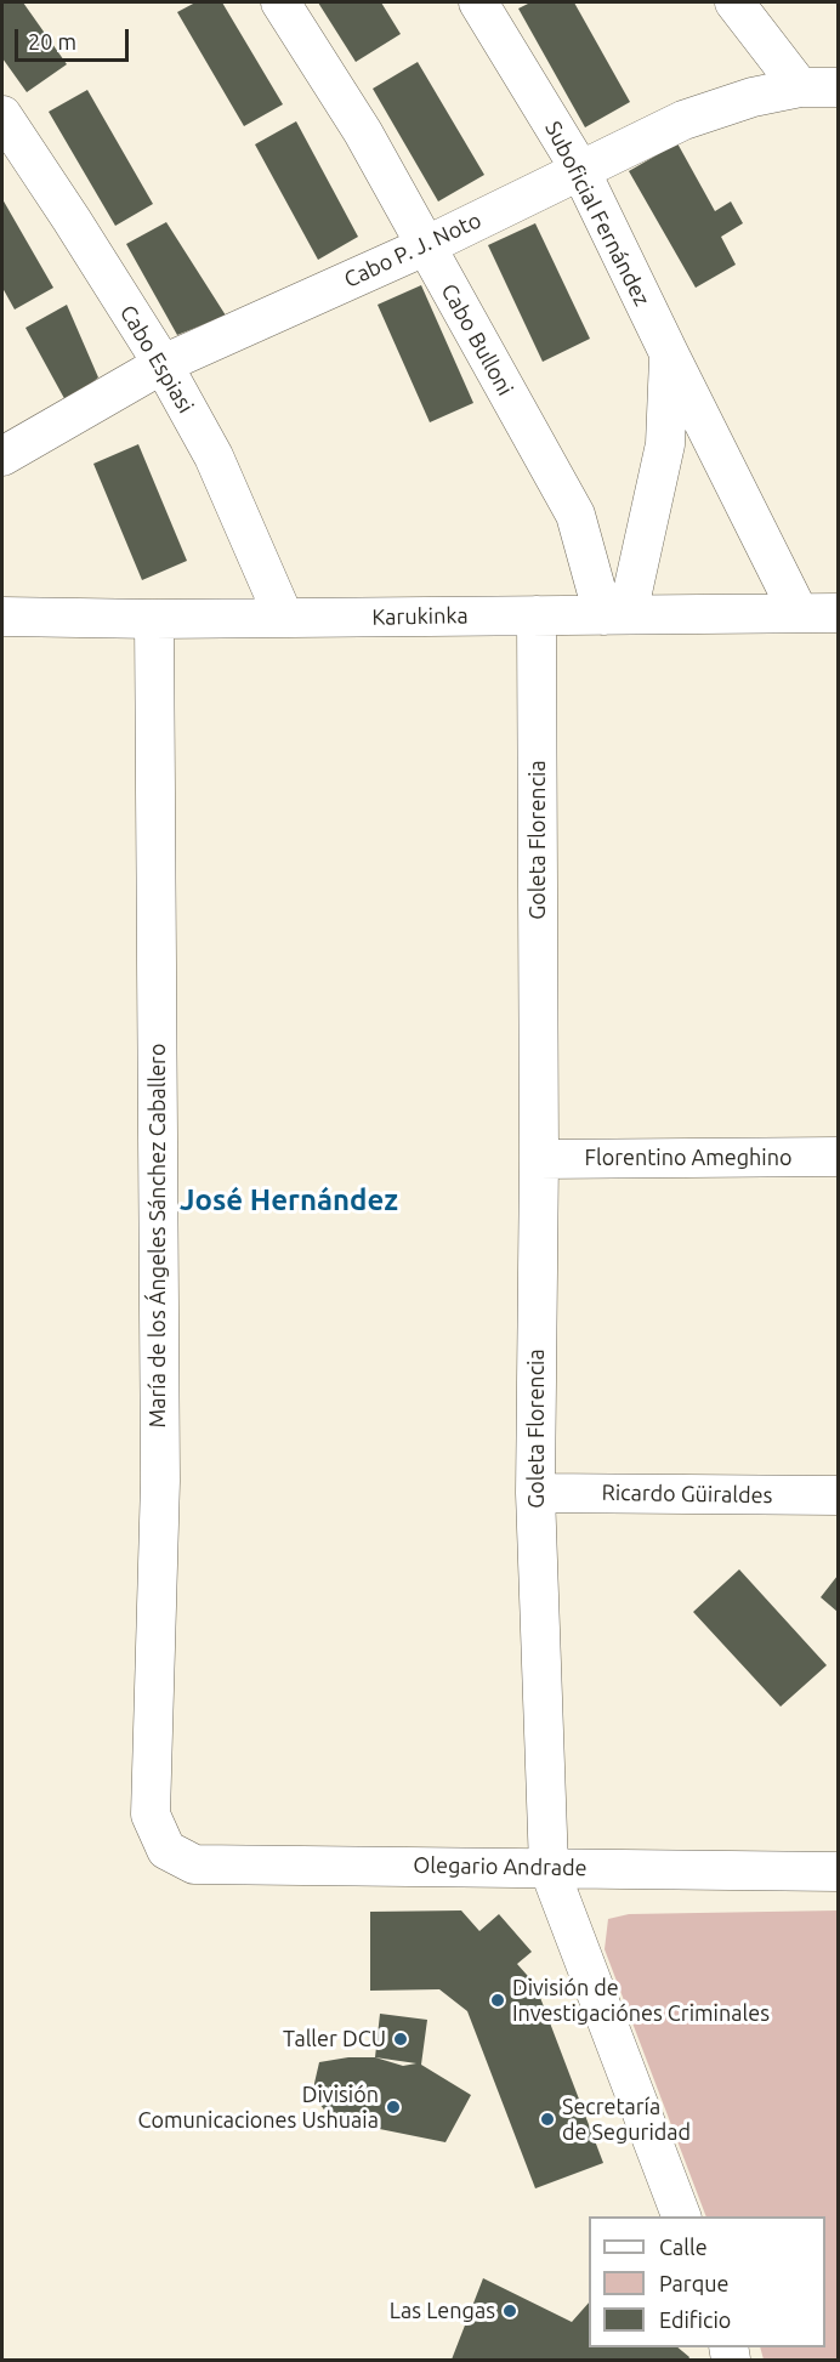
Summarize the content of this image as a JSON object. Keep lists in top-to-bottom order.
{
  "streets": {
    "street": [
      "Suboficial Fernández",
      "Cabo P. J. Noto",
      "Cabo Bulloni",
      "Cabo Espiasi",
      "Karukinka",
      "Goleta Florencia",
      "Florentino Ameghino",
      "María de los Ángeles Sánchez Caballero",
      "Ricardo Güiraldes",
      "Olegario Andrade"
    ]
  },
  "crossings": [
    ["Suboficial Fernández", "Cabo P. J. Noto"],
    ["Suboficial Fernández", "Cabo Bulloni"],
    ["Suboficial Fernández", "Karukinka"],
    ["Cabo P. J. Noto", "Cabo Bulloni"],
    ["Cabo P. J. Noto", "Cabo Espiasi"],
    ["Cabo Bulloni", "Karukinka"],
    ["Cabo Espiasi", "Karukinka"],
    ["Karukinka", "Goleta Florencia"],
    ["Karukinka", "María de los Ángeles Sánchez Caballero"],
    ["Goleta Florencia", "Florentino Ameghino"],
    ["Goleta Florencia", "Ricardo Güiraldes"],
    ["Goleta Florencia", "Olegario Andrade"],
    ["María de los Ángeles Sánchez Caballero", "Olegario Andrade"]
  ],
  "districts": ["José Hernández"],
  "places": [
    "División de Investigaciónes Criminales",
    "Taller DCU",
    "División Comunicaciones Ushuaia",
    "Secretaría de Seguridad",
    "Las Lengas"
  ],
  "legend": ["Calle", "Parque", "Edificio"],
  "scale_bar": "20 m"
}
